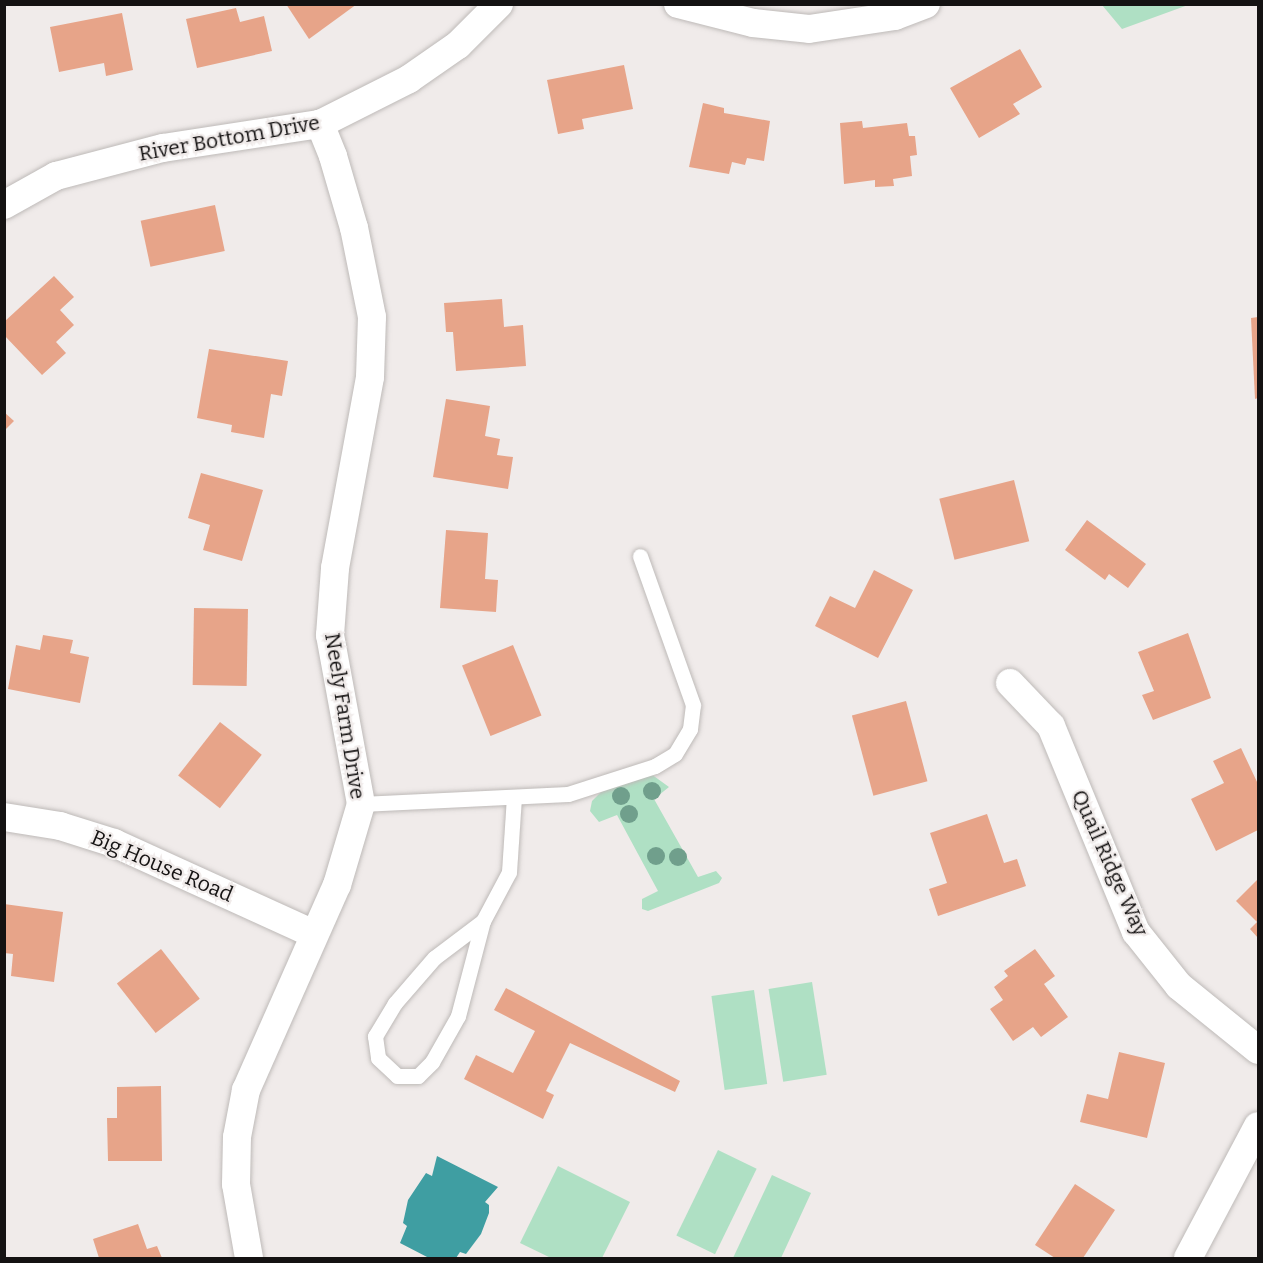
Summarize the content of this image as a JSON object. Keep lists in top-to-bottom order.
{
  "streets": {
    "street": [
      "River Bottom Drive",
      "Neely Farm Drive",
      "Quail Ridge Way",
      "Big House Road"
    ]
  },
  "crossings": [
    ["River Bottom Drive", "Neely Farm Drive"],
    ["Neely Farm Drive", "Big House Road"]
  ]
}
